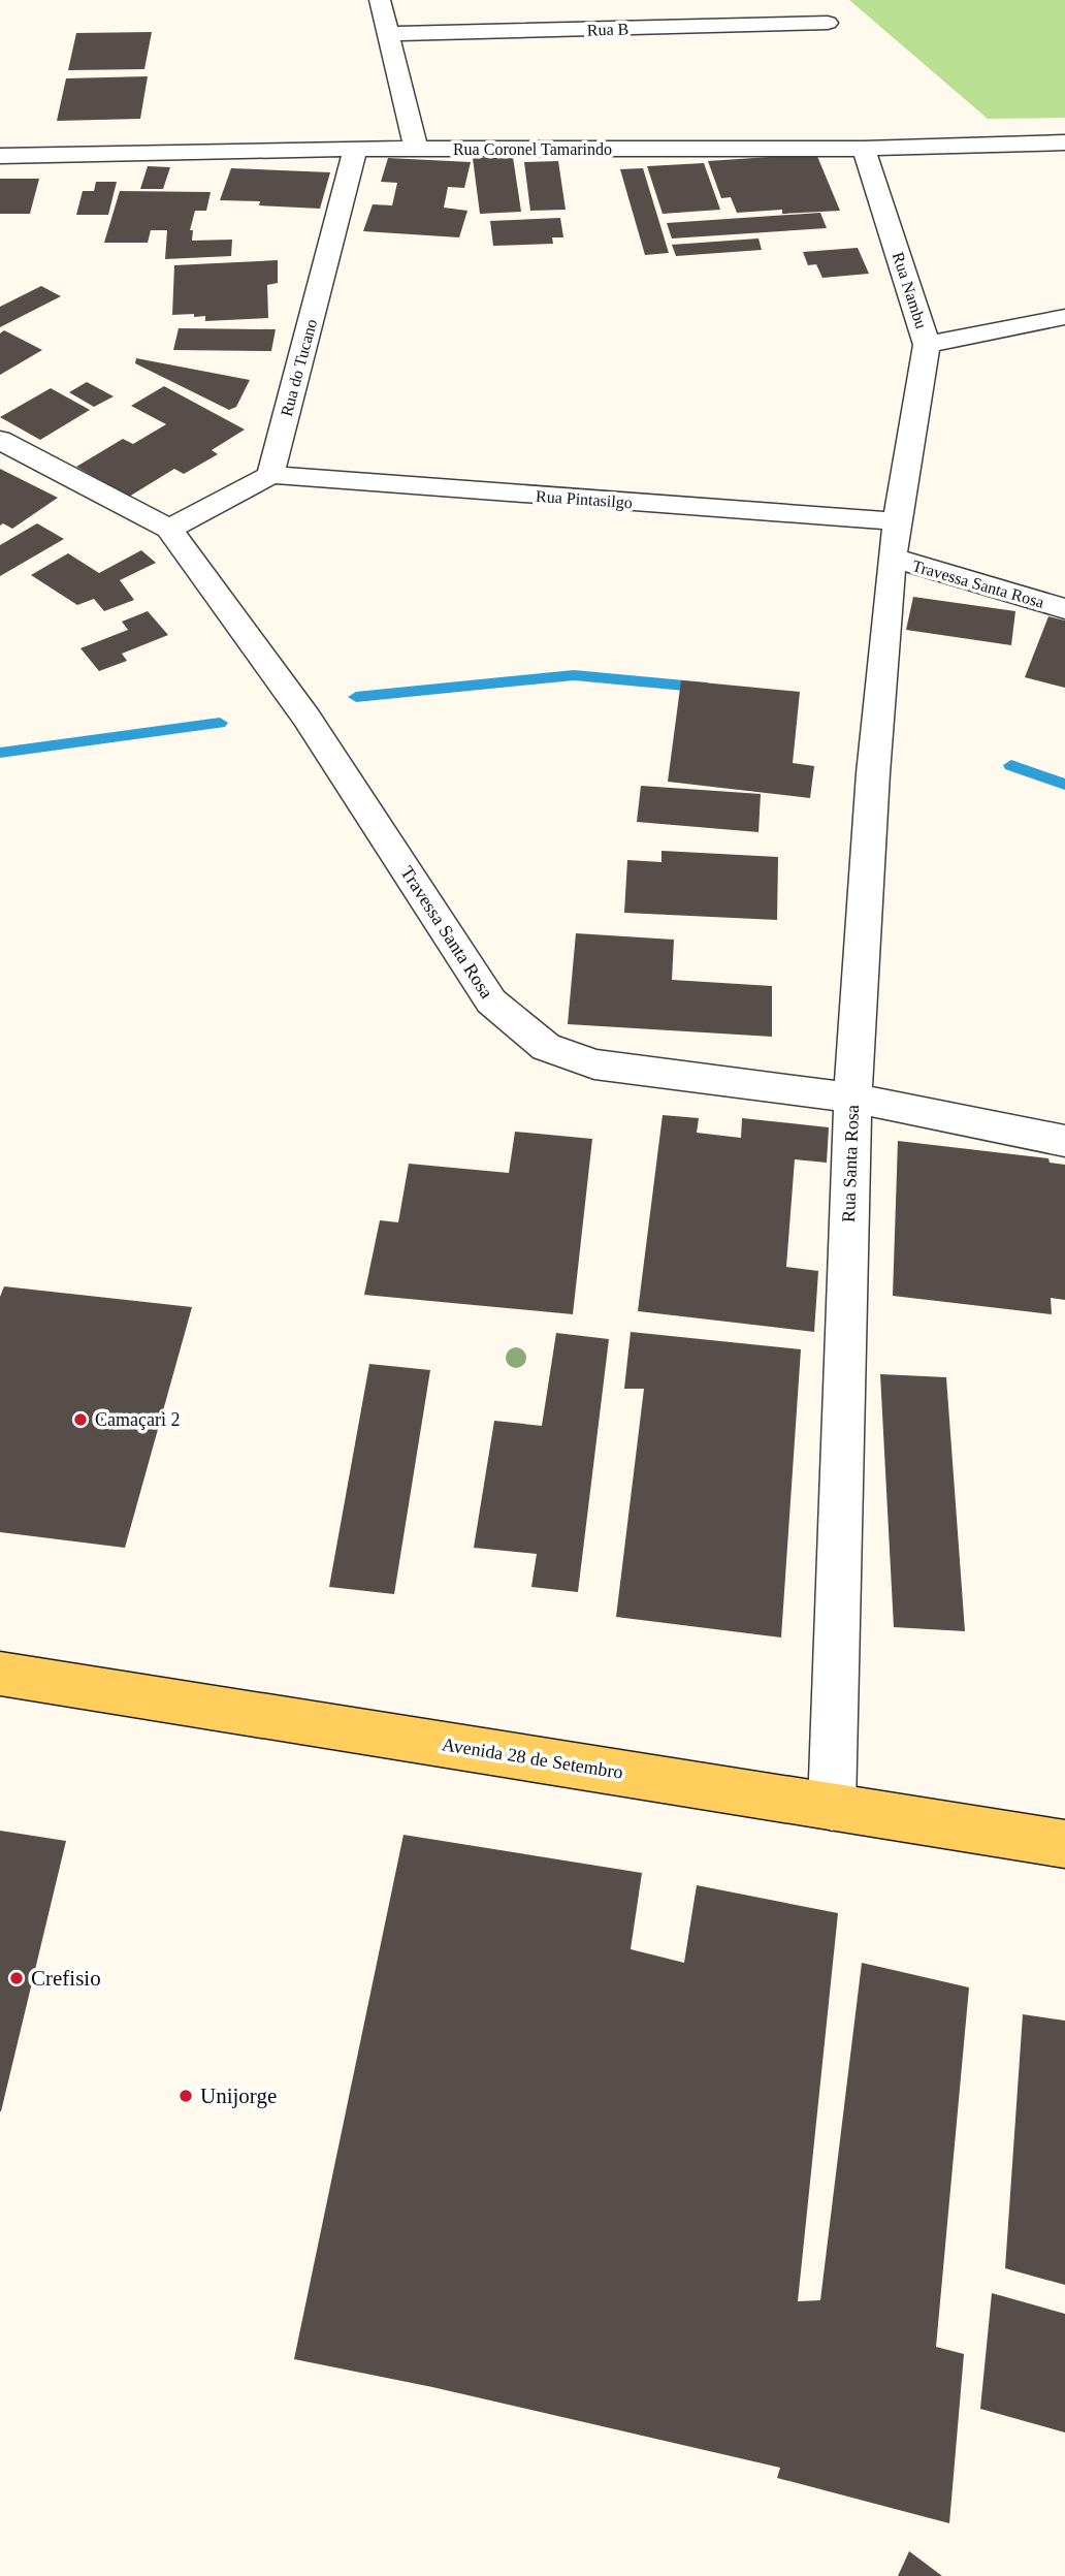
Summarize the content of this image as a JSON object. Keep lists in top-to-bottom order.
{
  "streets": {
    "main road": ["Avenida 28 de Setembro"],
    "street": [
      "Rua B",
      "Rua Coronel Tamarindo",
      "Rua Nambu",
      "Rua do Tucano",
      "Rua Pintasilgo",
      "Travessa Santa Rosa",
      "Rua Santa Rosa"
    ]
  },
  "crossings": [
    ["Rua Coronel Tamarindo", "Rua Nambu"],
    ["Rua Coronel Tamarindo", "Rua do Tucano"],
    ["Rua Nambu", "Rua Pintasilgo"],
    ["Rua Nambu", "Rua Santa Rosa"],
    ["Rua do Tucano", "Rua Pintasilgo"],
    ["Rua Pintasilgo", "Rua Santa Rosa"],
    ["Travessa Santa Rosa", "Rua Santa Rosa"],
    ["Rua Santa Rosa", "Avenida 28 de Setembro"]
  ],
  "places": ["Camaçari 2", "Crefisio", "Unijorge"]
}
